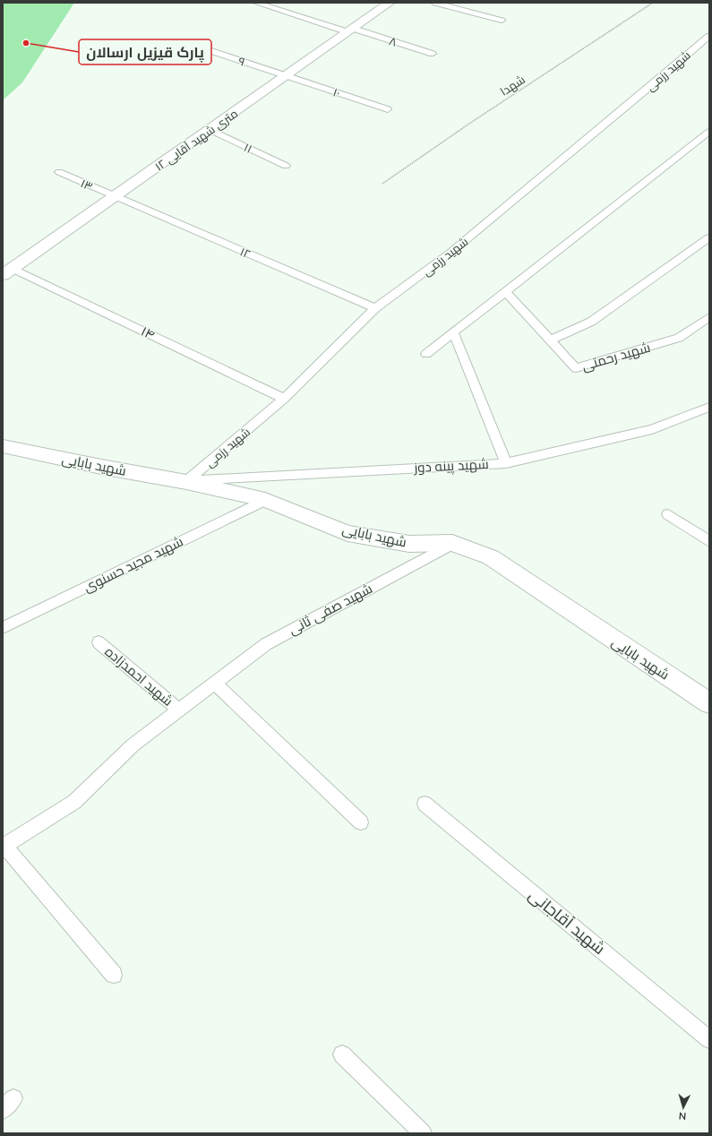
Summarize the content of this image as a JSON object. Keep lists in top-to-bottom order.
{
  "streets": {
    "street": ["۱۲ متری شهید آقایی", "شهید بابایی"],
    "lane": [
      "۸",
      "۹",
      "شهید رزمی",
      "۱۰",
      "۱۱",
      "۱۳",
      "۱۲",
      "۱۴",
      "شهید رحمتی",
      "شهید پینه دوز",
      "شهید مجید حسنوی",
      "شهید صفی ثانی",
      "شهید احمدزاده",
      "شهید آقاجانی"
    ],
    "path": ["شهدا"]
  },
  "crossings": [
    ["۸", "۱۲ متری شهید آقایی"],
    ["۹", "۱۰"],
    ["۹", "۱۲ متری شهید آقایی"],
    ["شهید رزمی", "۱۲"],
    ["شهید رزمی", "۱۴"],
    ["شهید رزمی", "شهید بابایی"],
    ["شهید رزمی", "شهید پینه دوز"],
    ["۱۰", "۱۲ متری شهید آقایی"],
    ["۱۲ متری شهید آقایی", "۱۱"],
    ["۱۲ متری شهید آقایی", "۱۳"],
    ["۱۲ متری شهید آقایی", "۱۲"],
    ["۱۲ متری شهید آقایی", "۱۴"],
    ["۱۳", "۱۲"],
    ["شهید بابایی", "شهید پینه دوز"],
    ["شهید بابایی", "شهید مجید حسنوی"],
    ["شهید بابایی", "شهید صفی ثانی"],
    ["شهید صفی ثانی", "شهید احمدزاده"]
  ],
  "places": ["پارک قیزیل ارسالان"],
  "north": "bottom"
}
